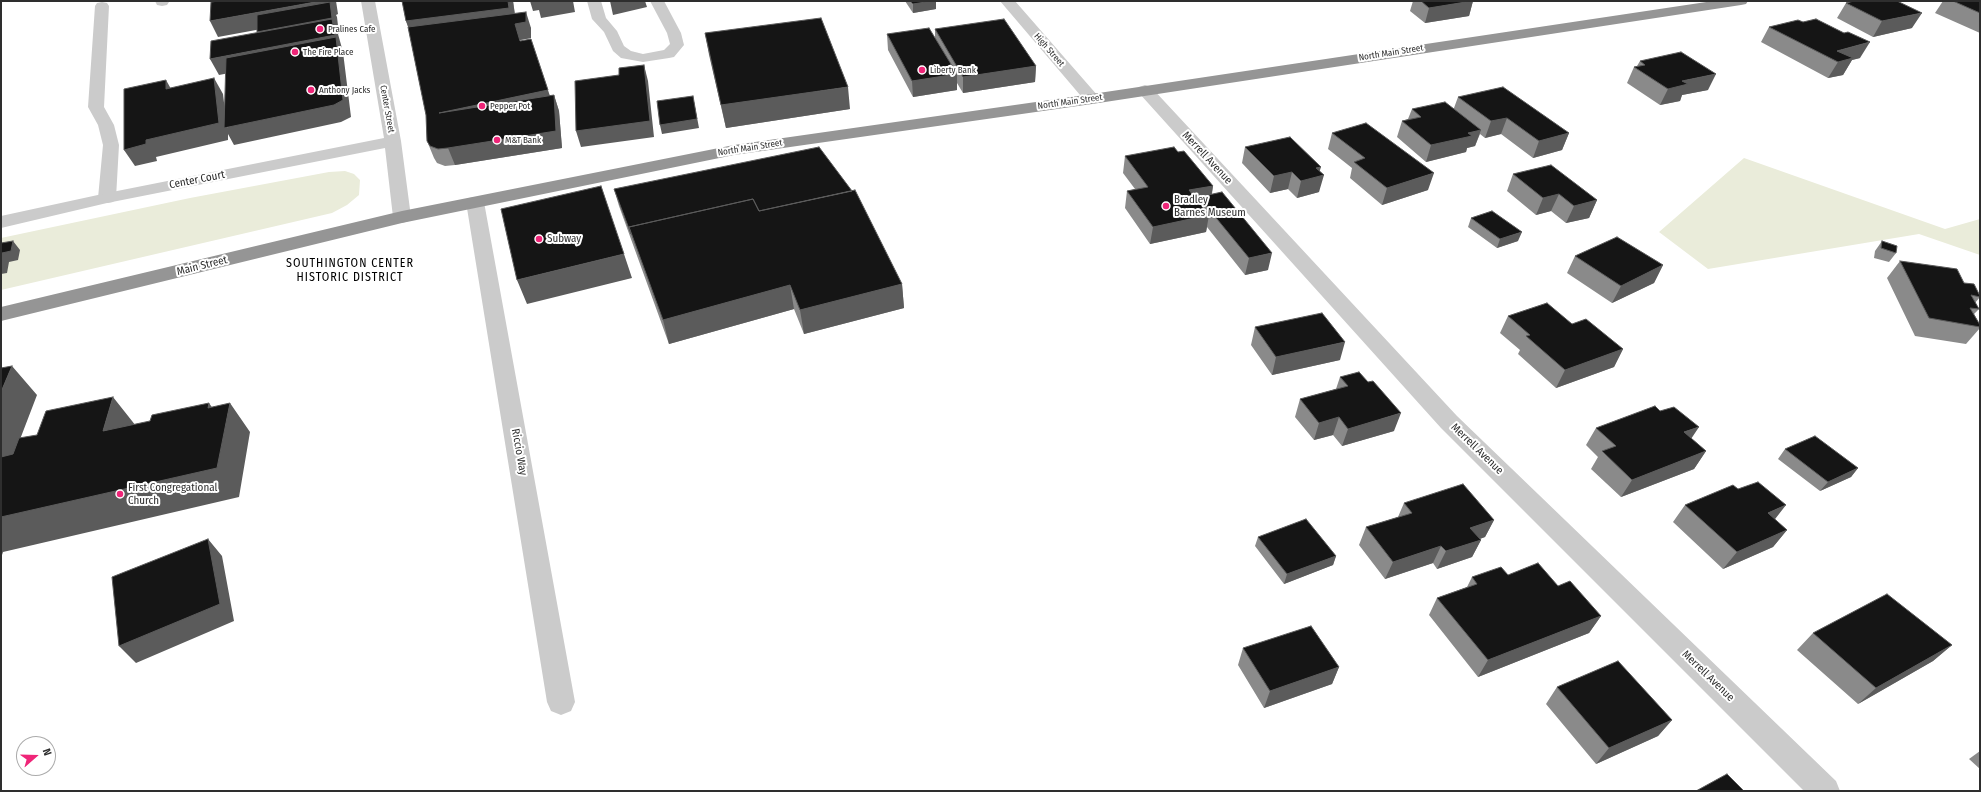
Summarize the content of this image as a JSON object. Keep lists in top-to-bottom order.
{
  "streets": {
    "highway": ["North Main Street", "Main Street"],
    "street": [
      "High Street",
      "Center Street",
      "Merrell Avenue",
      "Center Court",
      "Riccio Way"
    ]
  },
  "crossings": [
    ["High Street", "North Main Street"],
    ["North Main Street", "Center Street"],
    ["North Main Street", "Merrell Avenue"],
    ["North Main Street", "Main Street"],
    ["North Main Street", "Riccio Way"],
    ["Center Street", "Center Court"],
    ["Center Street", "Main Street"]
  ],
  "districts": ["SOUTHINGTON CENTER HISTORIC DISTRICT"],
  "places": [
    "Pralines Cafe",
    "The Fire Place",
    "Liberty Bank",
    "Anthony Jacks",
    "Pepper Pot",
    "M&T Bank",
    "Bradley Barnes Museum",
    "Subway",
    "First Congregational Church"
  ],
  "north": "right"
}
